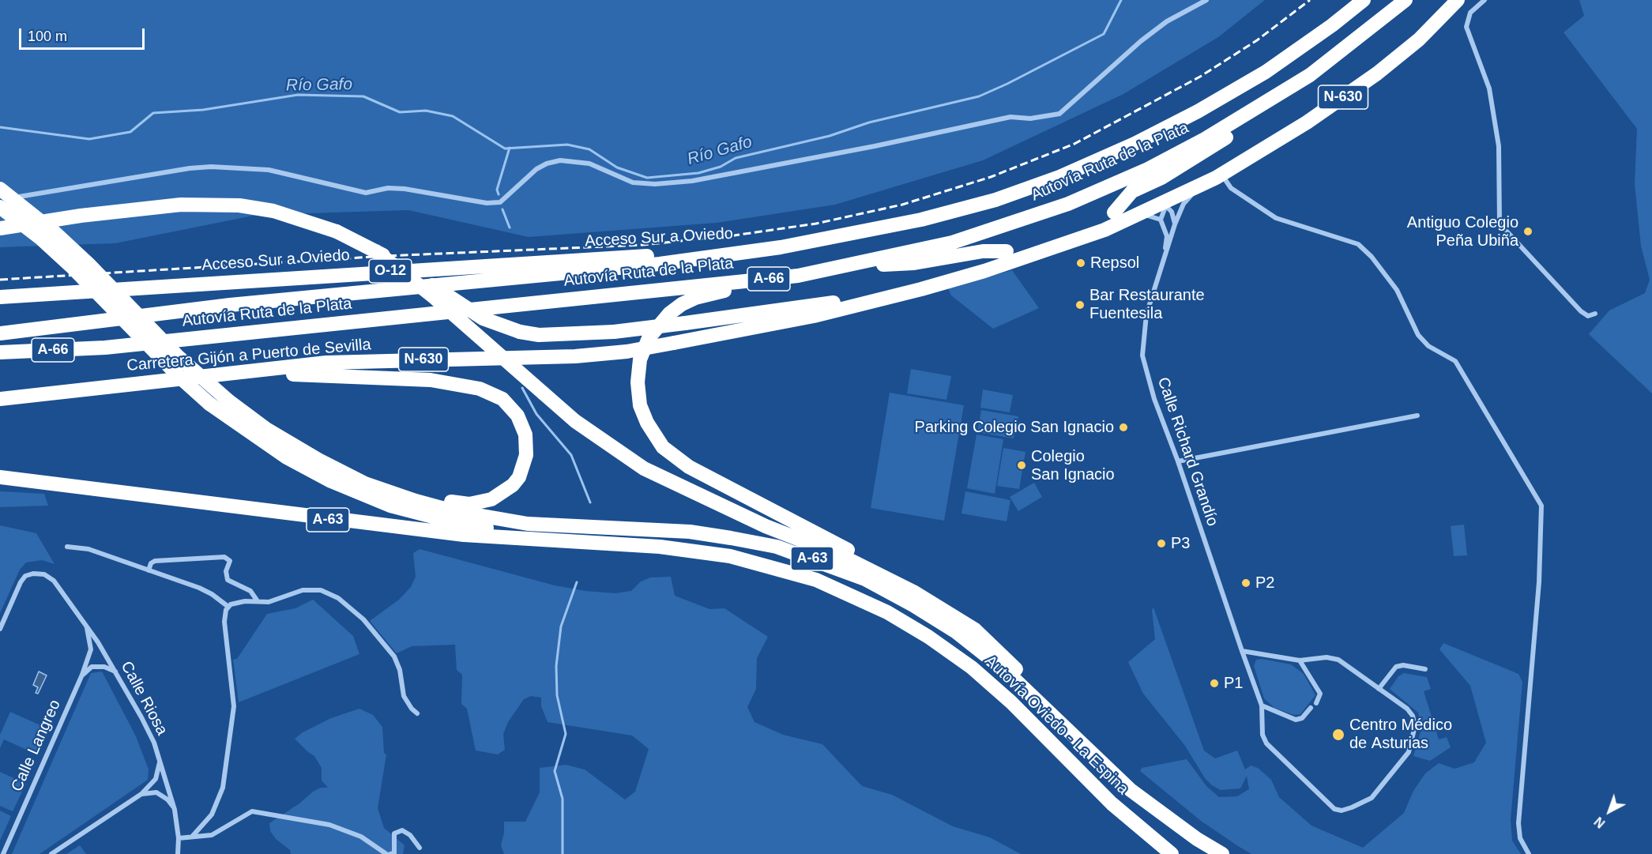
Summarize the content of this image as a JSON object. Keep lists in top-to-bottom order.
{
  "streets": {
    "highway": [
      "N-630",
      "Autovía Ruta de la Plata",
      "Acceso Sur a Oviedo",
      "O-12",
      "A-66",
      "Carretera Gijón a Puerto de Sevilla",
      "A-63",
      "Autovía Oviedo - La Espina"
    ],
    "street": ["Calle Richard Grandío", "Calle Riosa", "Calle Langreo"]
  },
  "crossings": [
    ["Autovía Ruta de la Plata", "Acceso Sur a Oviedo"],
    ["Carretera Gijón a Puerto de Sevilla", "Calle Richard Grandío"],
    ["A-63", "Autovía Oviedo - La Espina"],
    ["Calle Riosa", "Calle Langreo"]
  ],
  "water": ["Río Gafo"],
  "places": [
    "Antiguo Colegio Peña Ubiña",
    "Repsol",
    "Bar Restaurante Fuentesila",
    "Parking Colegio San Ignacio",
    "Colegio San Ignacio",
    "P3",
    "P2",
    "P1",
    "Centro Médico de Asturias"
  ],
  "scale_bar": "100 m",
  "north": "bottom left"
}
